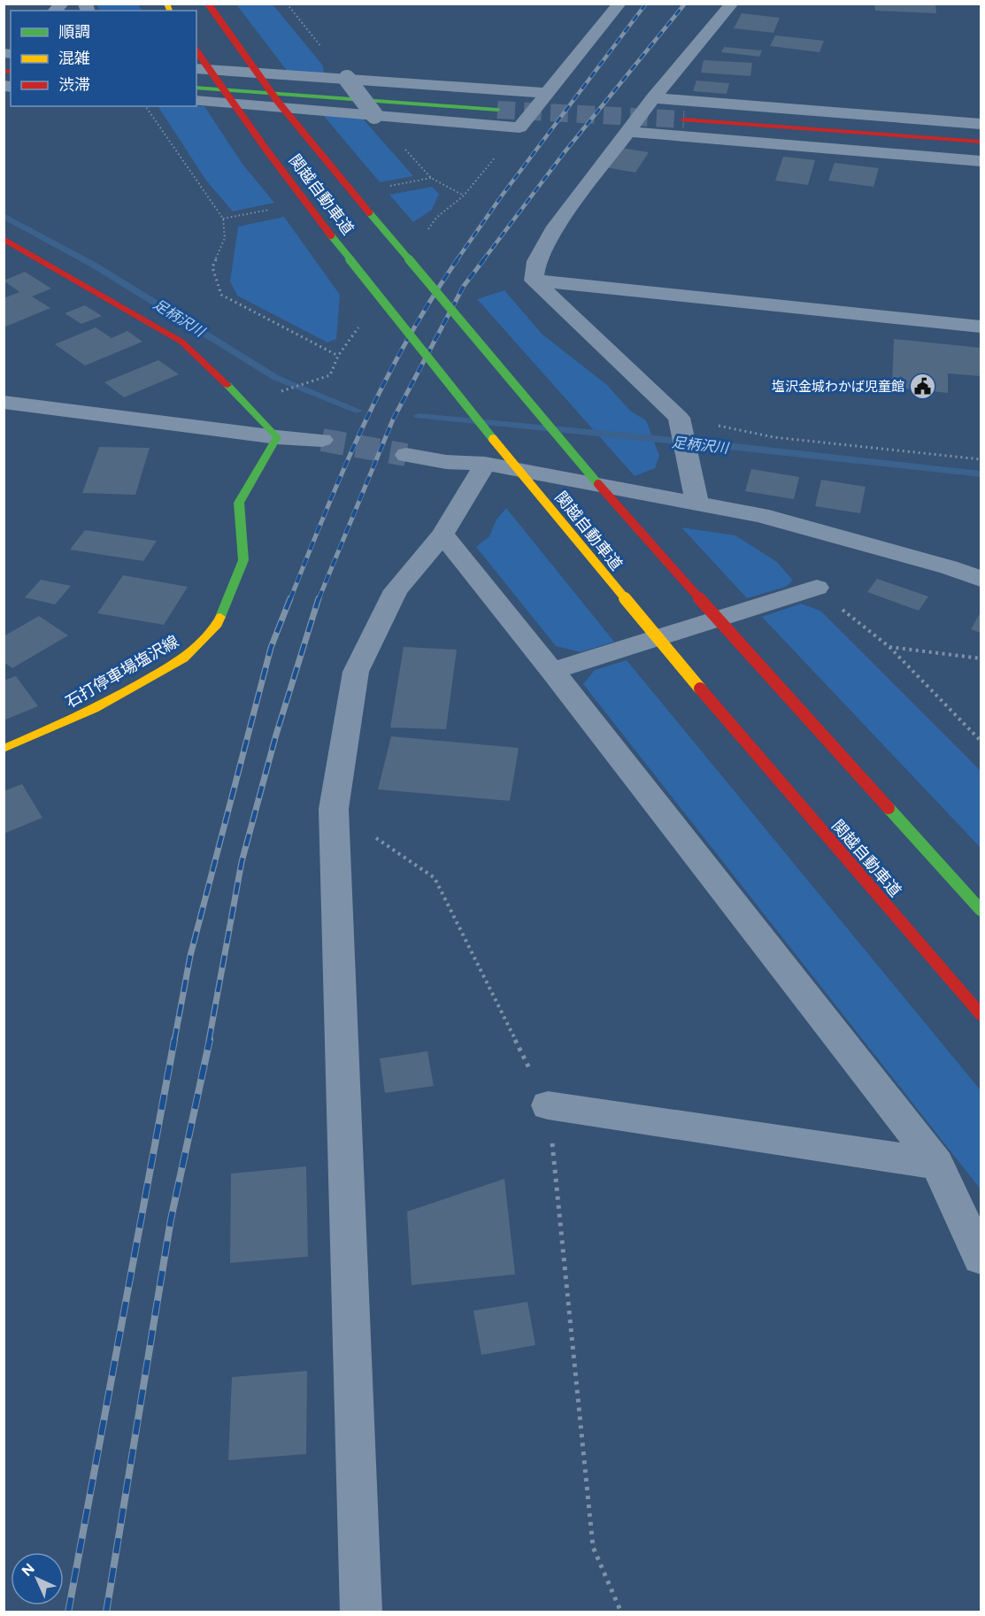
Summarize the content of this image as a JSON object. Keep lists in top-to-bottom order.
{
  "streets": {
    "main road": ["関越自動車道", "石打停車場塩沢線"]
  },
  "water": ["足柄沢川"],
  "places": {
    "public building": ["塩沢金城わかば児童館"]
  },
  "legend": ["順調", "混雑", "渋滞"],
  "north": "top left"
}
